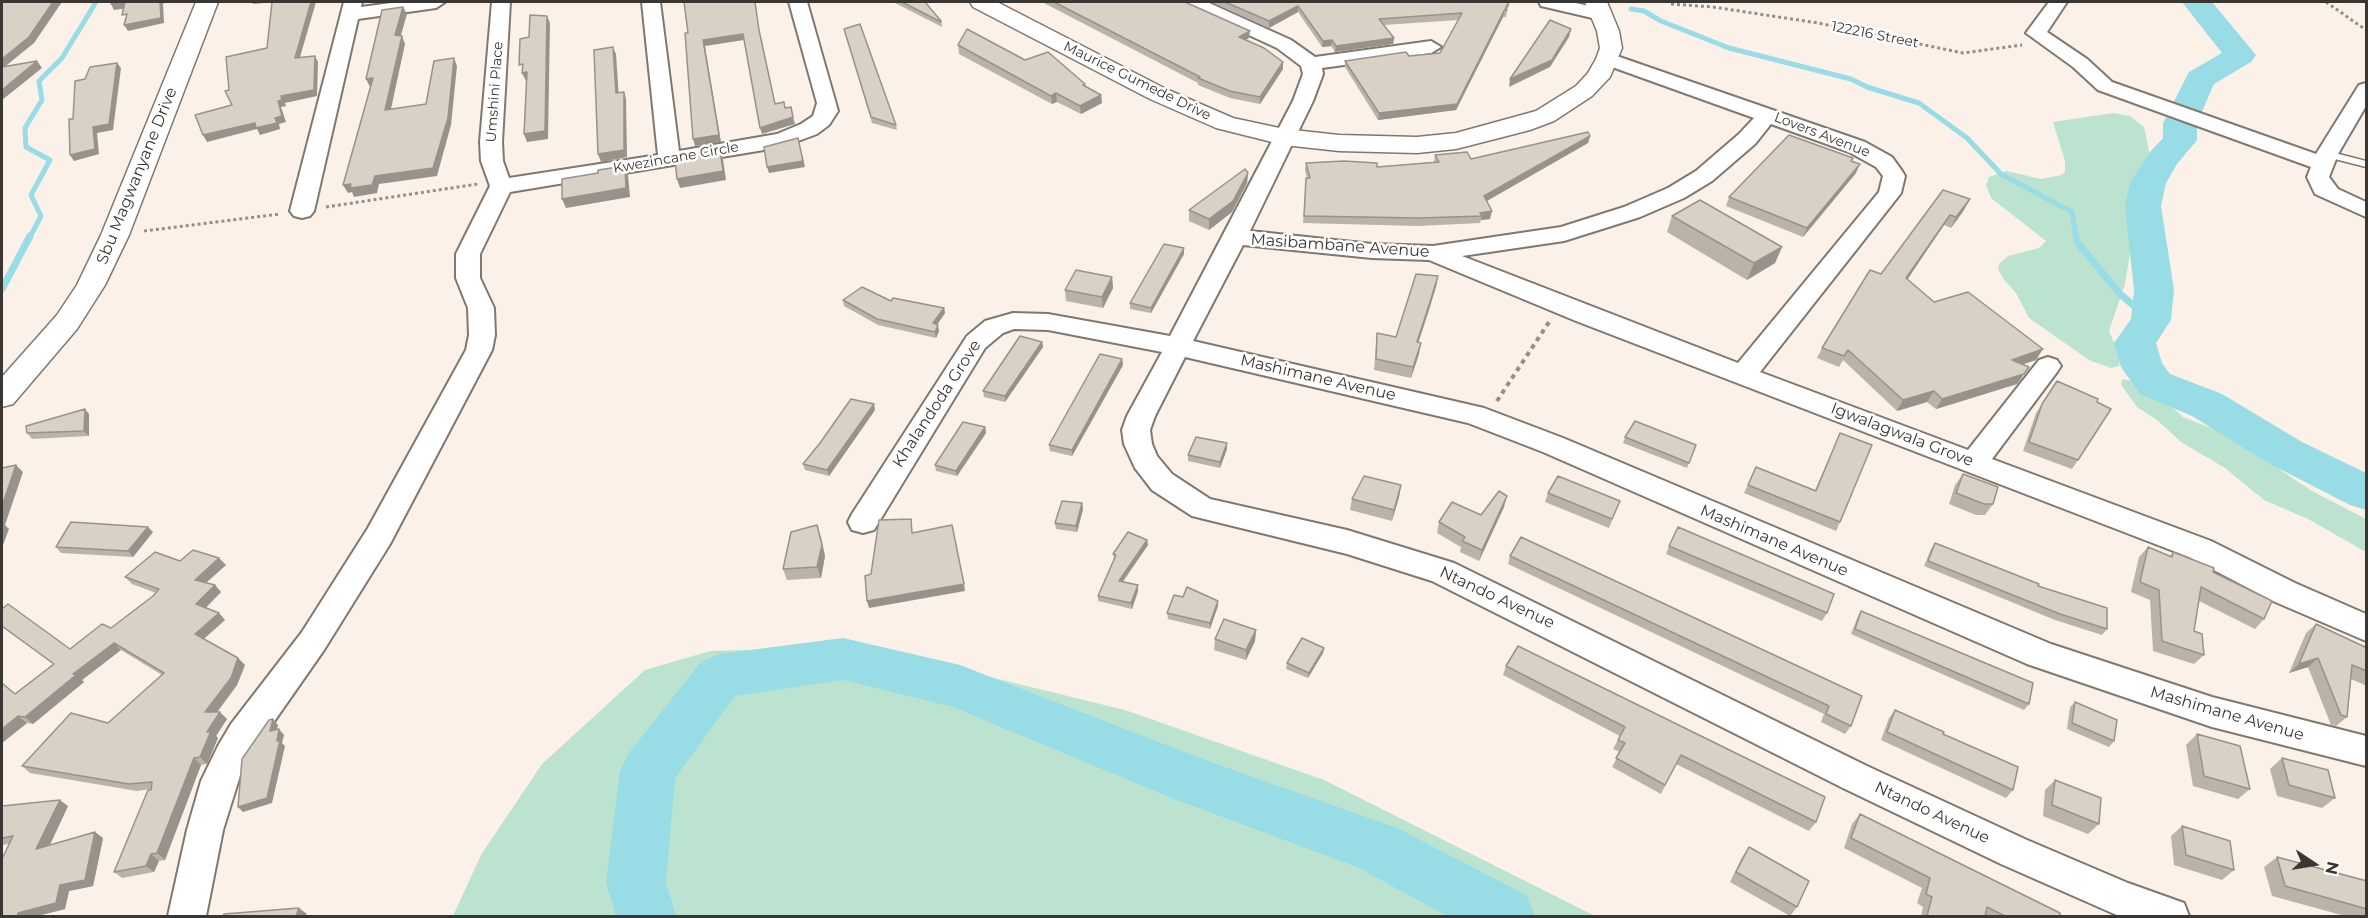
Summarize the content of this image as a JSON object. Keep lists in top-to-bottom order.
{
  "streets": {
    "street": [
      "Maurice Gumede Drive",
      "Umshini Place",
      "Lovers Avenue",
      "Kwezincane Circle",
      "Sbu Magwanyane Drive",
      "Masibambane Avenue",
      "Mashimane Avenue",
      "Khalandoda Grove",
      "Igwalagwala Grove",
      "Ntando Avenue"
    ],
    "path": ["122216 Street"]
  },
  "crossings": [
    ["Maurice Gumede Drive", "Lovers Avenue"],
    ["Maurice Gumede Drive", "Ntando Avenue"],
    ["Umshini Place", "Kwezincane Circle"],
    ["Lovers Avenue", "Masibambane Avenue"],
    ["Lovers Avenue", "Igwalagwala Grove"],
    ["Masibambane Avenue", "Igwalagwala Grove"],
    ["Masibambane Avenue", "Ntando Avenue"],
    ["Mashimane Avenue", "Khalandoda Grove"],
    ["Mashimane Avenue", "Ntando Avenue"],
    ["Khalandoda Grove", "Ntando Avenue"]
  ],
  "north": "right"
}
